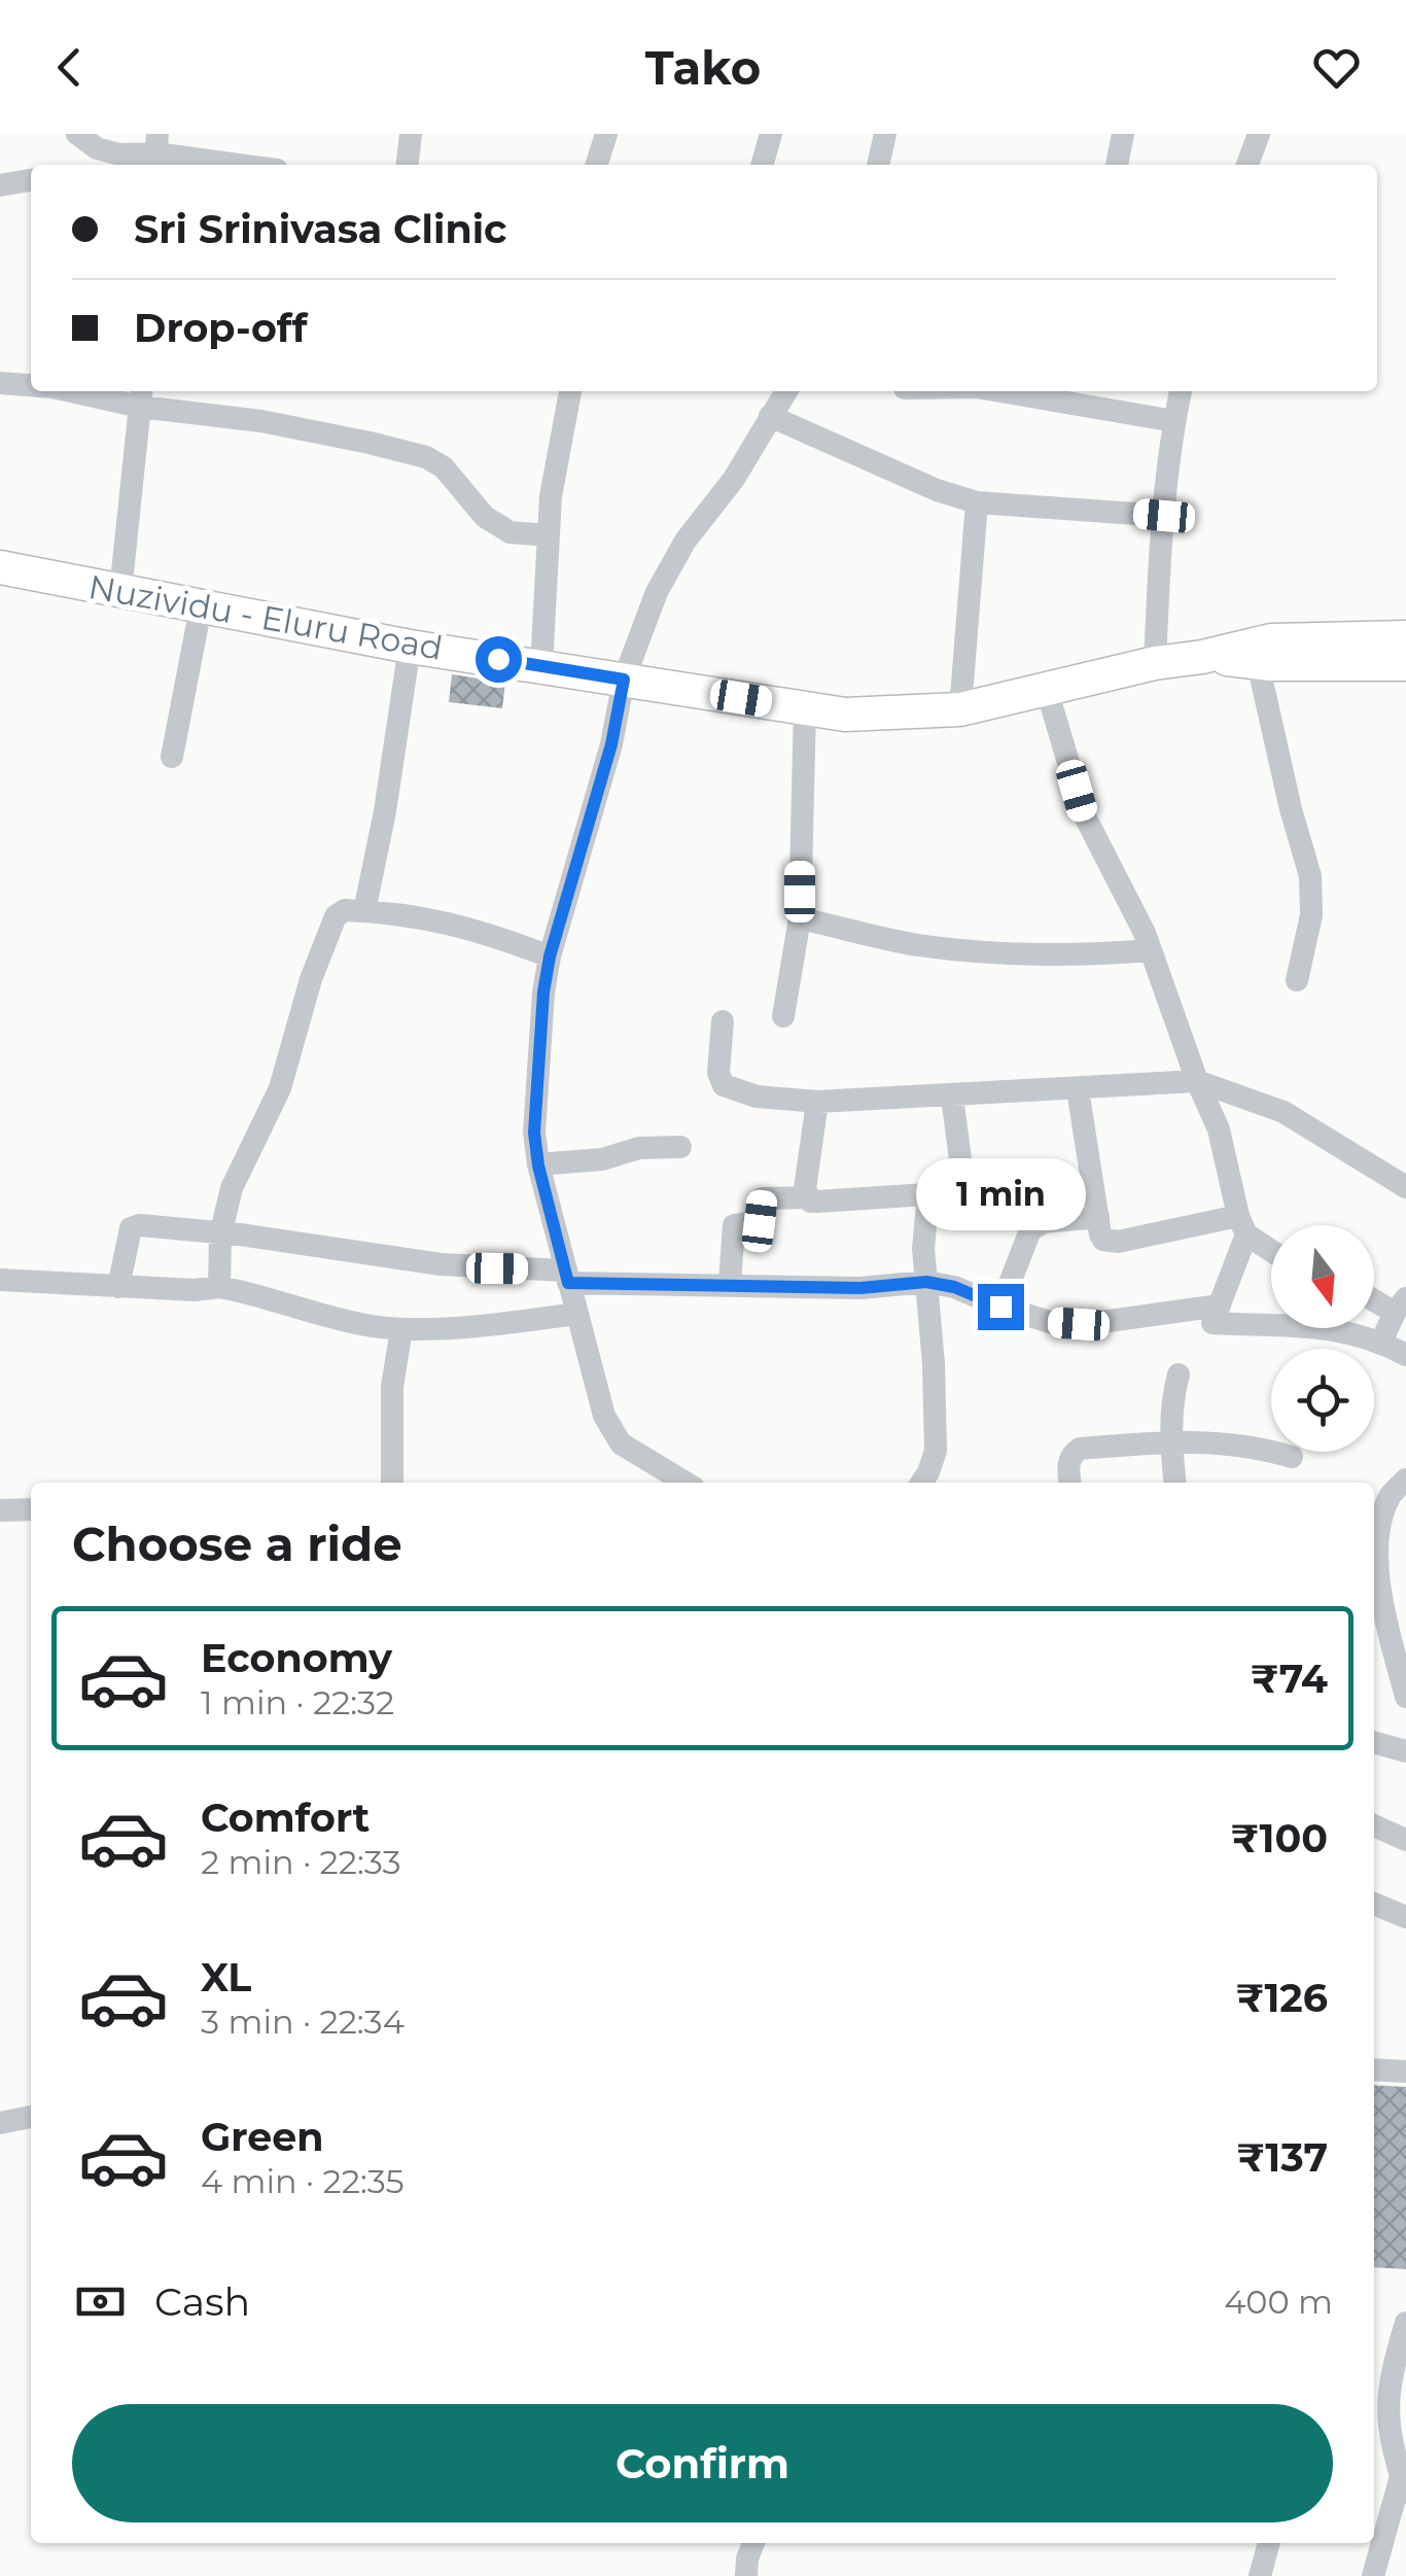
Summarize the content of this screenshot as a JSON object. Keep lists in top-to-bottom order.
{
  "streets": {
    "main road": ["Nuzividu - Eluru Road"]
  },
  "north": "bottom",
  "page": {
    "header": "Tako",
    "banner": ["Sri Srinivasa Clinic", "Drop-off"],
    "bubble": "1 min",
    "heading": "Choose a ride",
    "list": [
      {
        "name": "Economy",
        "note": "1 min · 22:32",
        "value": "₹74"
      },
      {
        "name": "Comfort",
        "note": "2 min · 22:33",
        "value": "₹100"
      },
      {
        "name": "XL",
        "note": "3 min · 22:34",
        "value": "₹126"
      },
      {
        "name": "Green",
        "note": "4 min · 22:35",
        "value": "₹137"
      }
    ],
    "pay": ["Cash", "400 m"],
    "buttons": "Confirm"
  }
}
